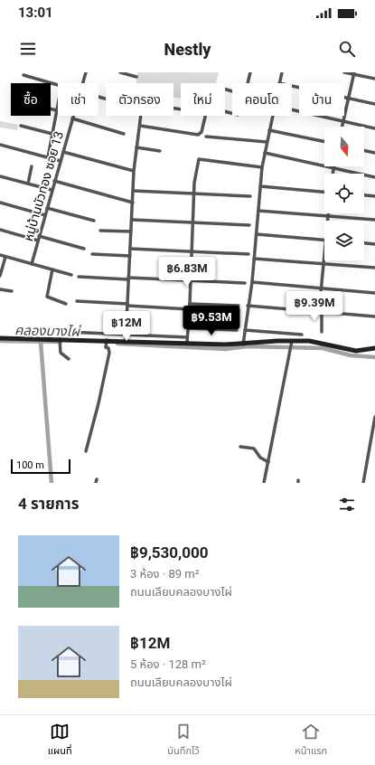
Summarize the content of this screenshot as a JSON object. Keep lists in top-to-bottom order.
{
  "streets": {
    "street": ["หมู่บ้านบัวทอง ซอย 13"]
  },
  "water": ["คลองบางไผ่"],
  "scale_bar": "100 m",
  "north": "bottom",
  "page": {
    "status": "13:01",
    "header": "Nestly",
    "chip": [
      "ซื้อ",
      "เช่า",
      "ตัวกรอง",
      "ใหม่",
      "คอนโด",
      "บ้าน"
    ],
    "price": [
      "฿6.83M",
      "฿9.39M",
      "฿9.53M",
      "฿12M"
    ],
    "scale": "100 m",
    "heading": "4 รายการ",
    "list": [
      {
        "name": "฿9,530,000",
        "note": "3 ห้อง · 89 m² · ถนนเลียบคลองบางไผ่"
      },
      {
        "name": "฿12M",
        "note": "5 ห้อง · 128 m² · ถนนเลียบคลองบางไผ่"
      }
    ],
    "tabs": ["แผนที่", "บันทึกไว้", "หน้าแรก"]
  }
}
